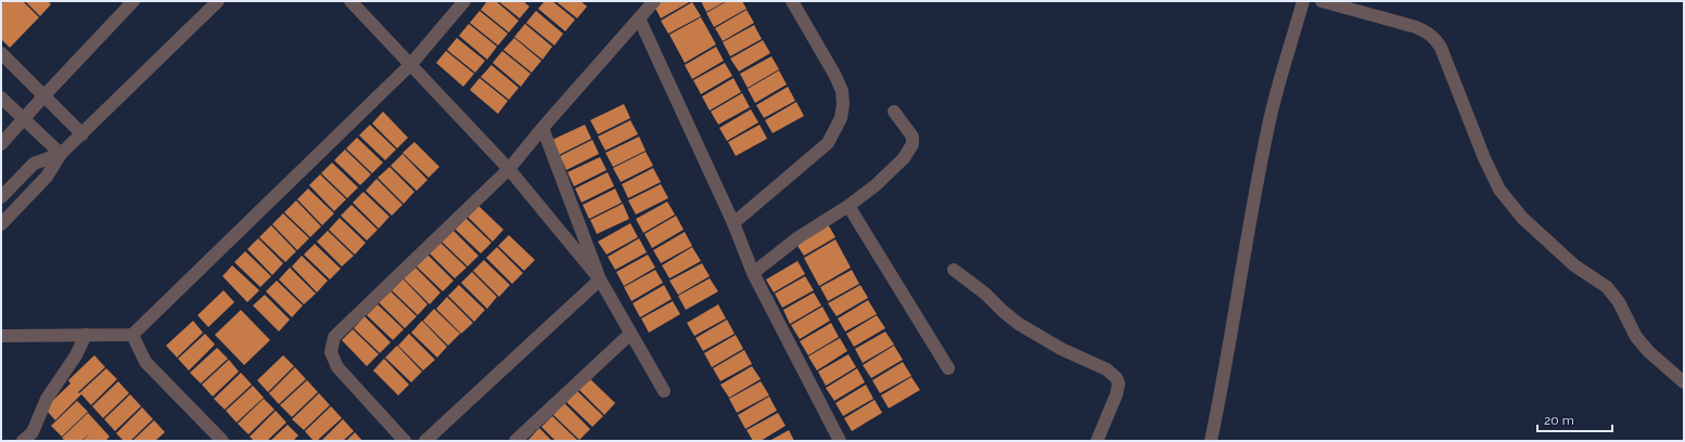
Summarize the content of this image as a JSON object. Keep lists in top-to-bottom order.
{
  "scale_bar": "20 m"
}
